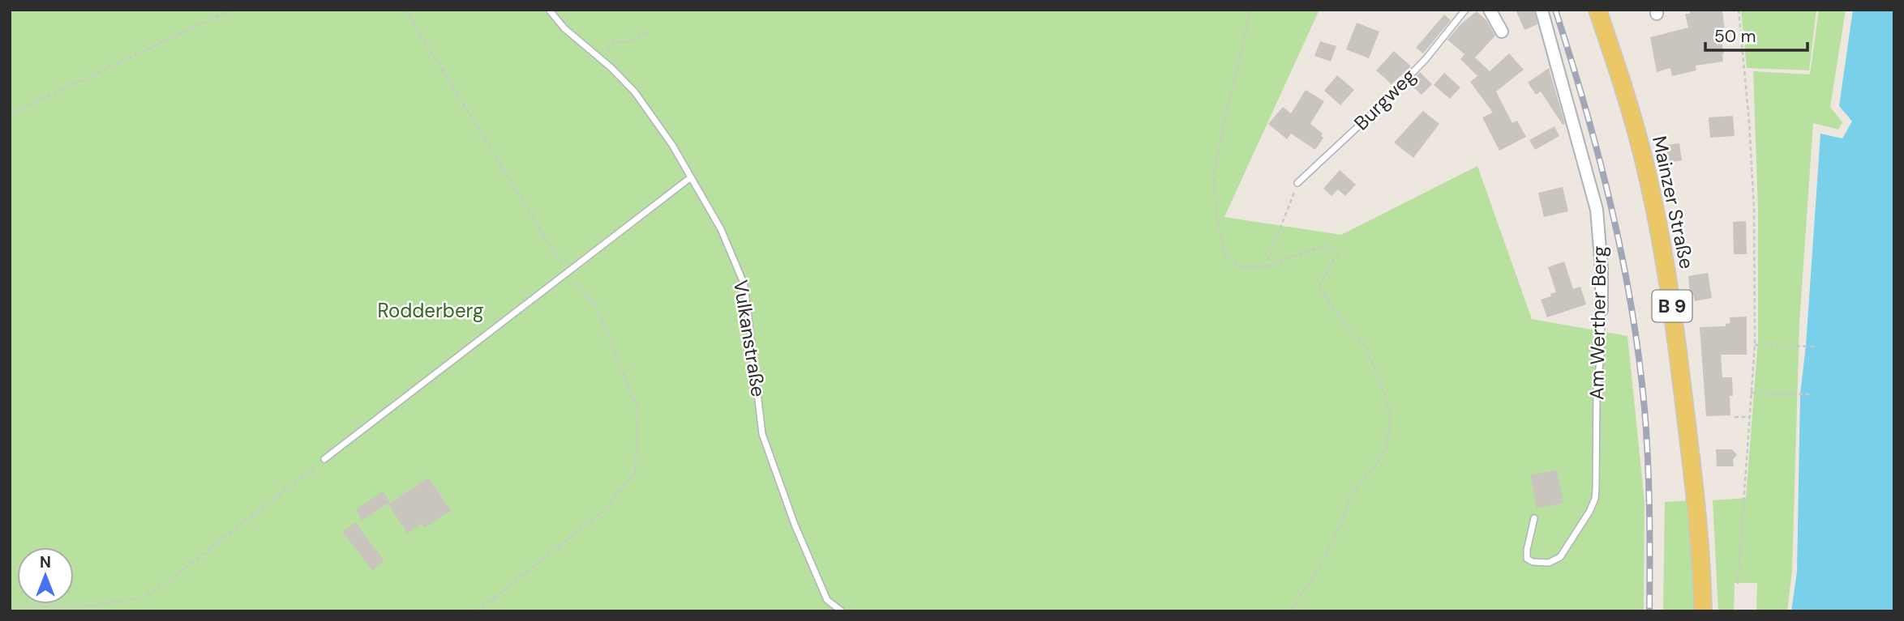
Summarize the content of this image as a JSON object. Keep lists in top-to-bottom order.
{
  "streets": {
    "main road": ["Mainzer Straße", "B 9"],
    "street": ["Am Werther Berg"],
    "lane": ["Burgweg", "Vulkanstraße"]
  },
  "parks": ["Rodderberg"],
  "scale_bar": "50 m",
  "north": "top"
}
